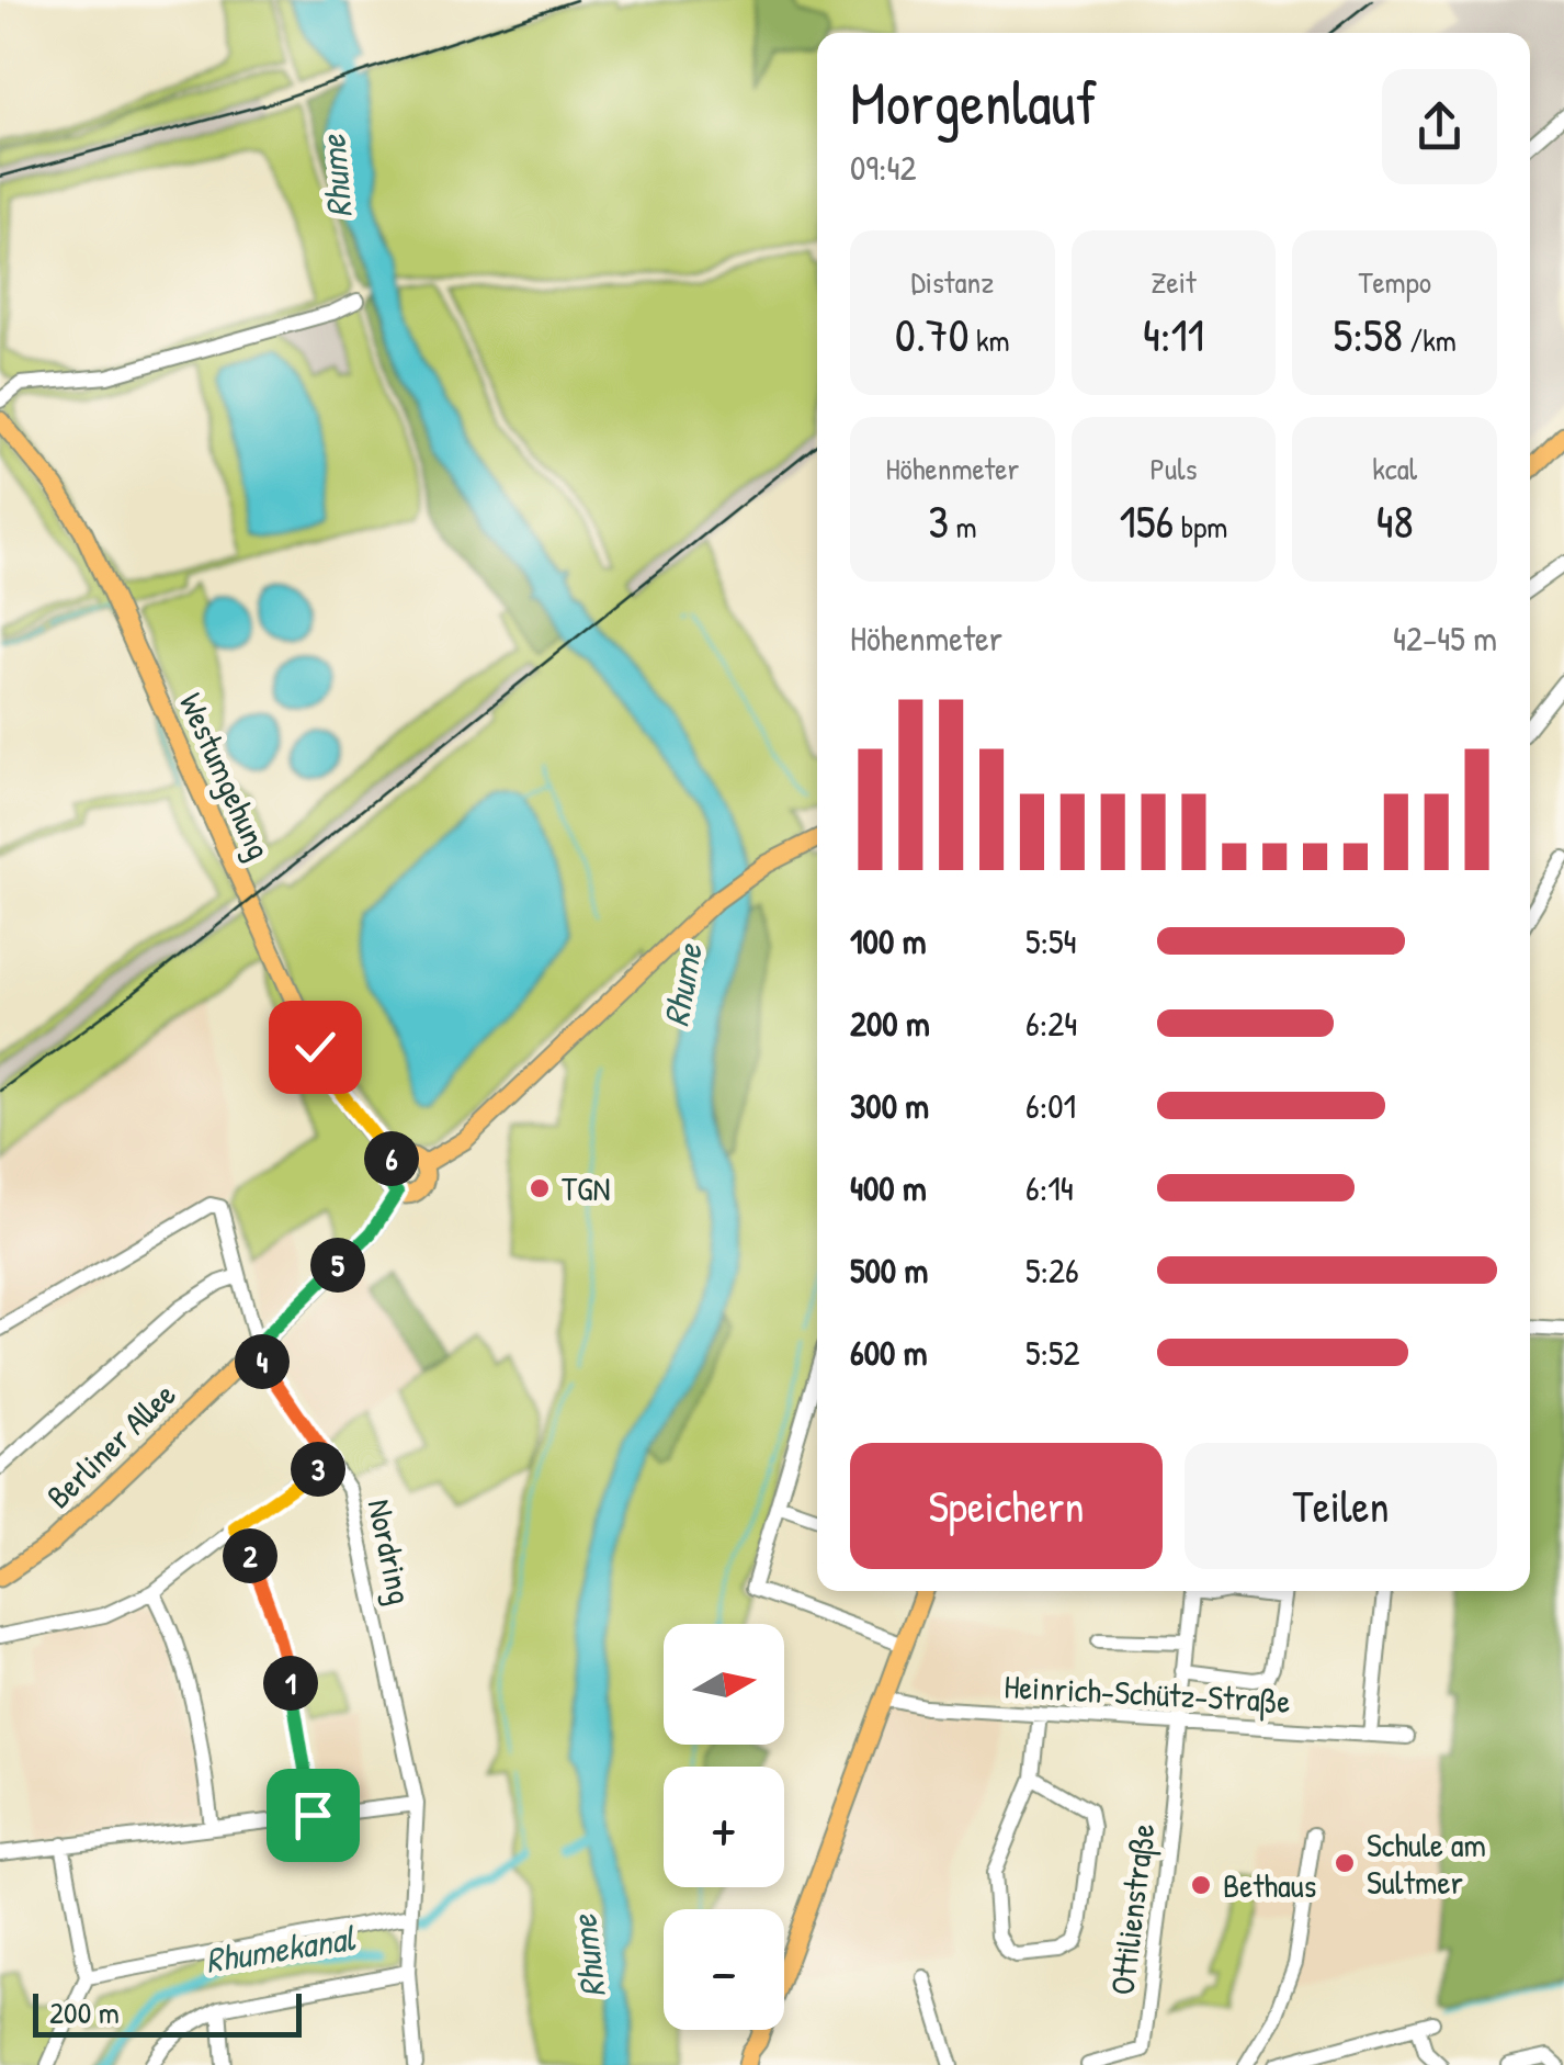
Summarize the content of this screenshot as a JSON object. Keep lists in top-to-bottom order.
{
  "streets": {
    "main road": ["Westumgehung", "Berliner Allee"],
    "street": ["Nordring", "Heinrich-Schütz-Straße", "Ottilienstraße"]
  },
  "crossings": [
    ["Westumgehung", "Berliner Allee"],
    ["Berliner Allee", "Nordring"],
    ["Heinrich-Schütz-Straße", "Ottilienstraße"]
  ],
  "water": ["Rhume", "Rhumekanal"],
  "places": ["TGN", "Schule am Sultmer", "Bethaus"],
  "scale_bar": "200 m",
  "north": "right",
  "page": {
    "heading": ["Morgenlauf", "09:42"],
    "stats": [
      ["Distanz", "0.70 km"],
      ["Zeit", "4:11"],
      ["Tempo", "5:58 /km"],
      ["Höhenmeter", "3 m"],
      ["Puls", "156 bpm"],
      ["kcal", "48"]
    ],
    "chart": ["Höhenmeter", "42–45 m"],
    "list": [
      {
        "name": "100 m",
        "note": "5:54"
      },
      {
        "name": "200 m",
        "note": "6:24"
      },
      {
        "name": "300 m",
        "note": "6:01"
      },
      {
        "name": "400 m",
        "note": "6:14"
      },
      {
        "name": "500 m",
        "note": "5:26"
      },
      {
        "name": "600 m",
        "note": "5:52"
      }
    ],
    "pins": [
      "6",
      "5",
      "4",
      "3",
      "2",
      "1"
    ],
    "buttons": ["Speichern", "Teilen"],
    "map_buttons": ["+", "−"],
    "scale": "200 m"
  }
}
